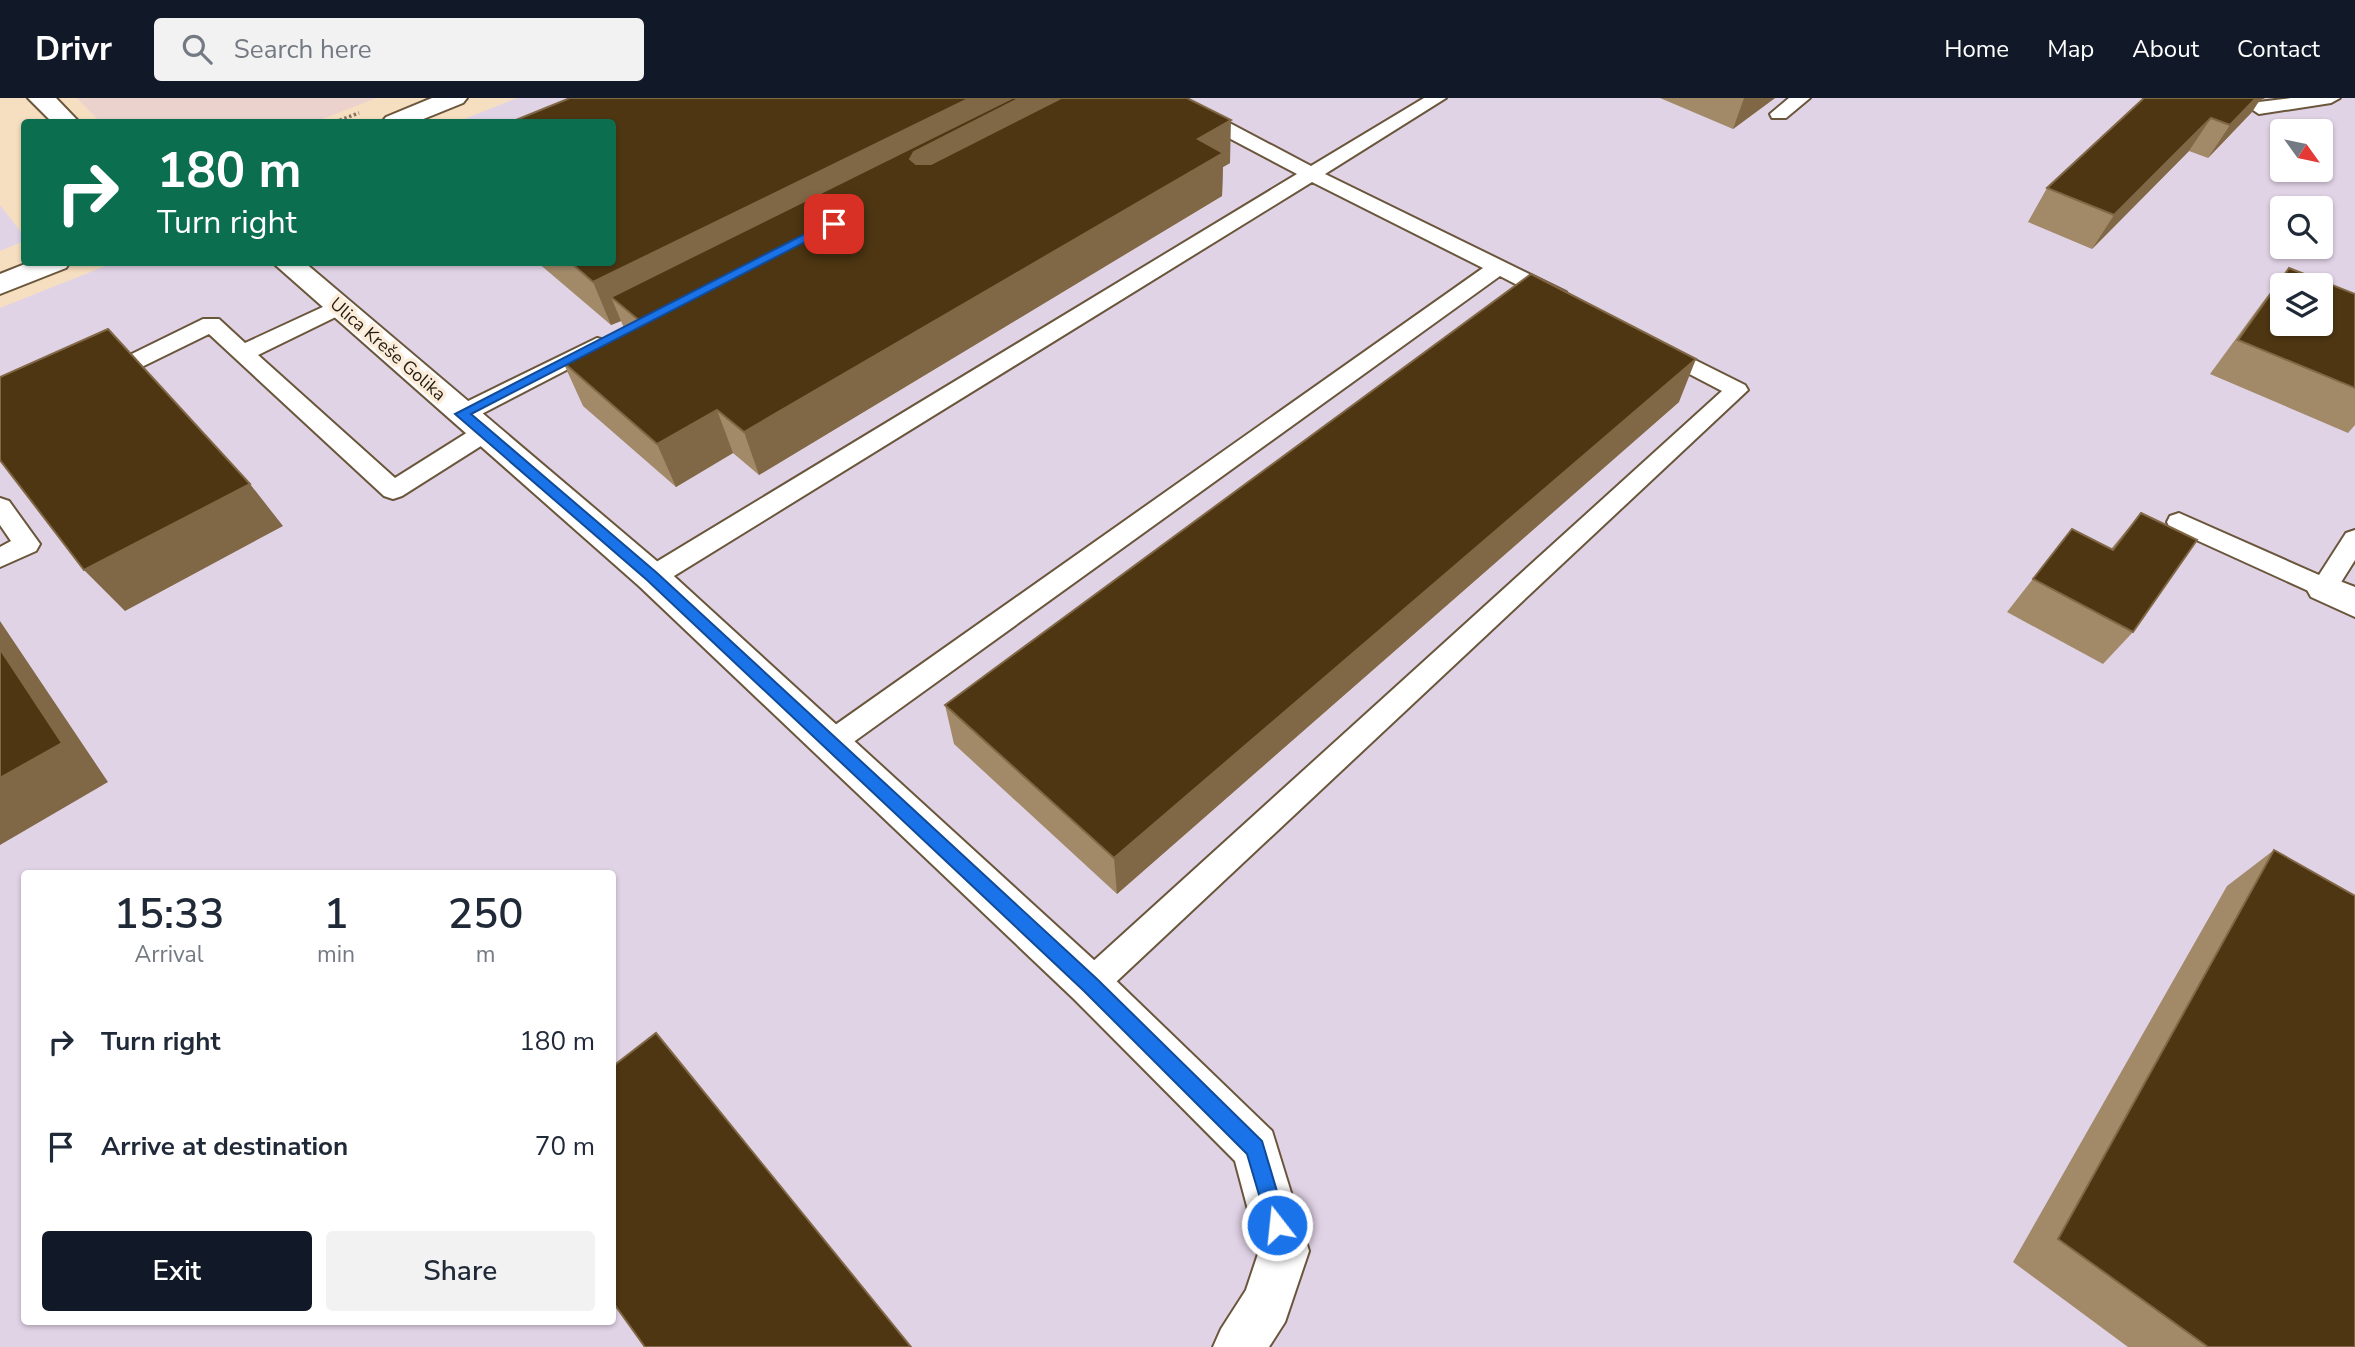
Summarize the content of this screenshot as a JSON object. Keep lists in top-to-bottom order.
{
  "streets": {
    "street": ["Ulica Kreše Golika"]
  },
  "north": "bottom right",
  "page": {
    "header": "Drivr",
    "search": "Search here",
    "nav": [
      "Home",
      "Map",
      "About",
      "Contact"
    ],
    "turn": ["180 m", "Turn right"],
    "eta": [
      "15:33",
      "Arrival",
      "1",
      "min",
      "250",
      "m"
    ],
    "list": [
      {
        "name": "Turn right",
        "value": "180 m"
      },
      {
        "name": "Arrive at destination",
        "value": "70 m"
      }
    ],
    "buttons": ["Exit", "Share"]
  }
}
